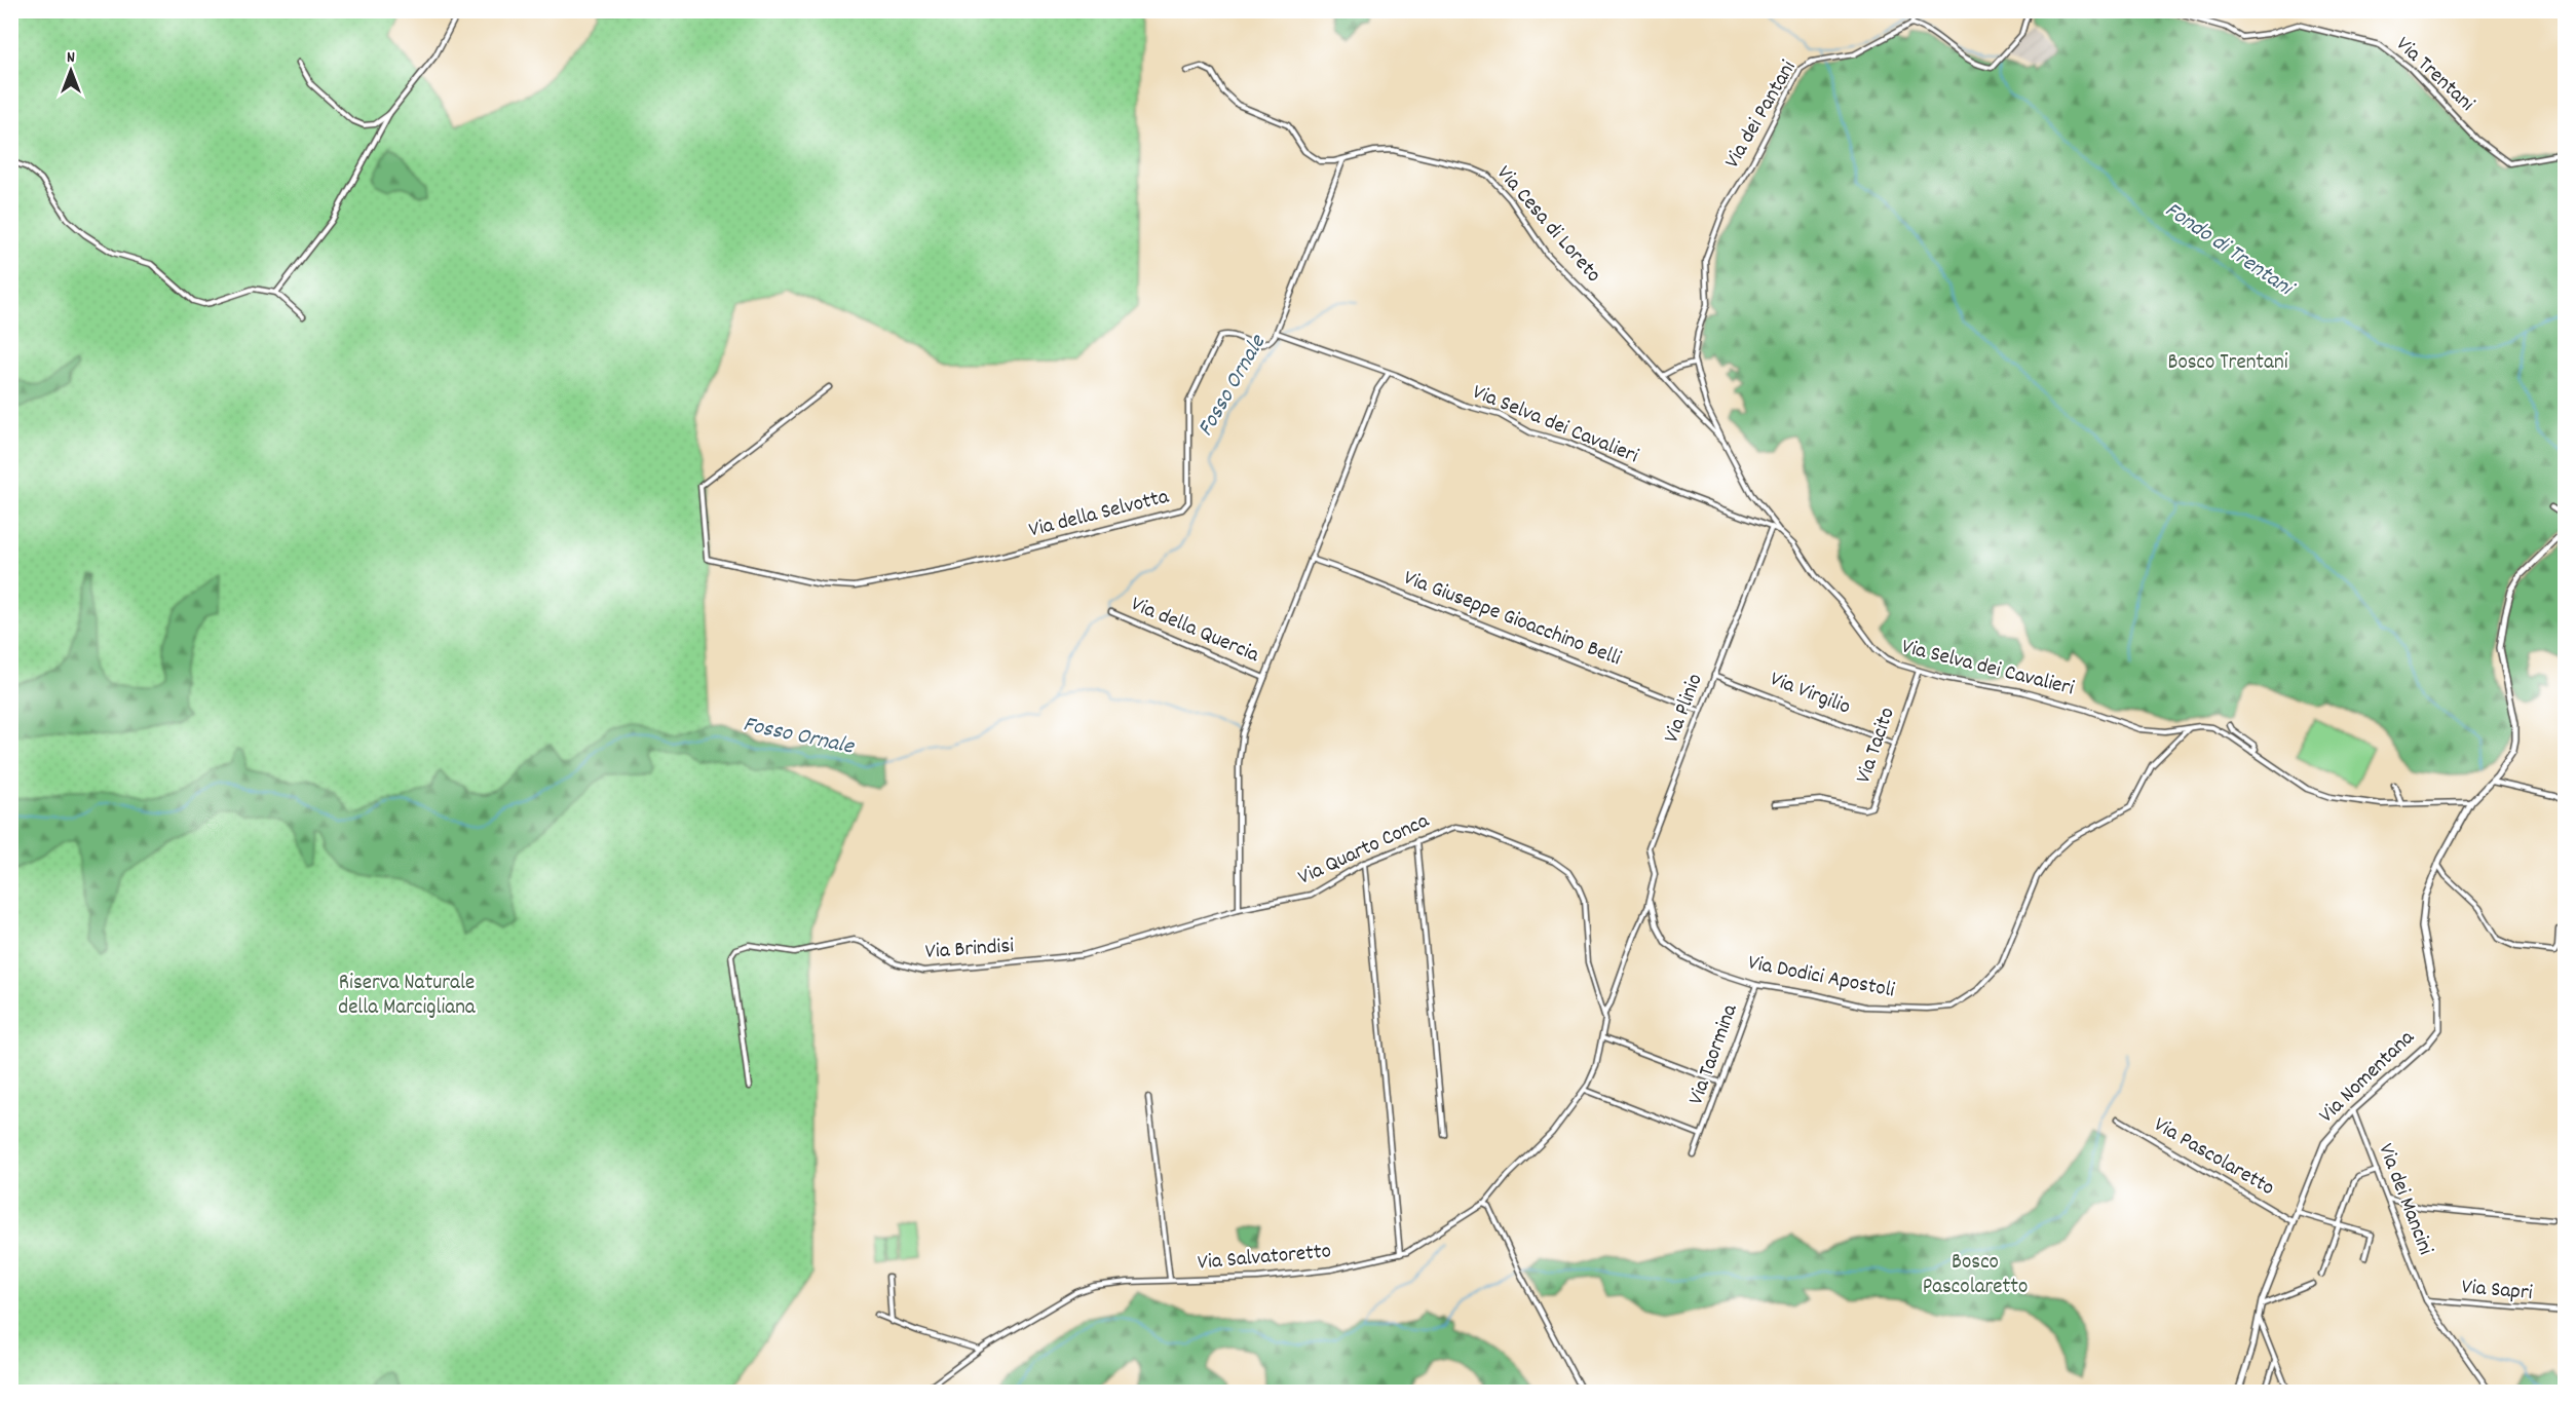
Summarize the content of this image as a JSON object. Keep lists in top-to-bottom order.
{
  "streets": {
    "main road": ["Via Nomentana"],
    "street": [
      "Via Trentani",
      "Via dei Pantani",
      "Via Cesa di Loreto",
      "Via Selva dei Cavalieri",
      "Via della Selvotta",
      "Via Giuseppe Gioacchino Belli",
      "Via della Quercia",
      "Via Virgilio",
      "Via Plinio",
      "Via Tacito",
      "Via Quarto Conca",
      "Via Brindisi",
      "Via Dodici Apostoli",
      "Via Taormina",
      "Via Pascolaretto",
      "Via dei Mancini",
      "Via Salvatoretto",
      "Via Sapri"
    ]
  },
  "crossings": [
    ["Via dei Pantani", "Via Cesa di Loreto"],
    ["Via Cesa di Loreto", "Via Selva dei Cavalieri"],
    ["Via Selva dei Cavalieri", "Via della Selvotta"],
    ["Via Selva dei Cavalieri", "Via Plinio"],
    ["Via Selva dei Cavalieri", "Via Tacito"],
    ["Via Selva dei Cavalieri", "Via Dodici Apostoli"],
    ["Via Selva dei Cavalieri", "Via Nomentana"],
    ["Via Giuseppe Gioacchino Belli", "Via Plinio"],
    ["Via Virgilio", "Via Plinio"],
    ["Via Virgilio", "Via Tacito"],
    ["Via Plinio", "Via Dodici Apostoli"],
    ["Via Quarto Conca", "Via Brindisi"],
    ["Via Quarto Conca", "Via Taormina"],
    ["Via Quarto Conca", "Via Salvatoretto"],
    ["Via Dodici Apostoli", "Via Taormina"],
    ["Via Nomentana", "Via Pascolaretto"],
    ["Via Nomentana", "Via dei Mancini"],
    ["Via dei Mancini", "Via Sapri"]
  ],
  "water": ["Fondo di Trentani", "Fosso Ornale"],
  "parks": ["Bosco Trentani", "Riserva Naturale della Marcigliana", "Bosco Pascolaretto"],
  "north": "top"
}
